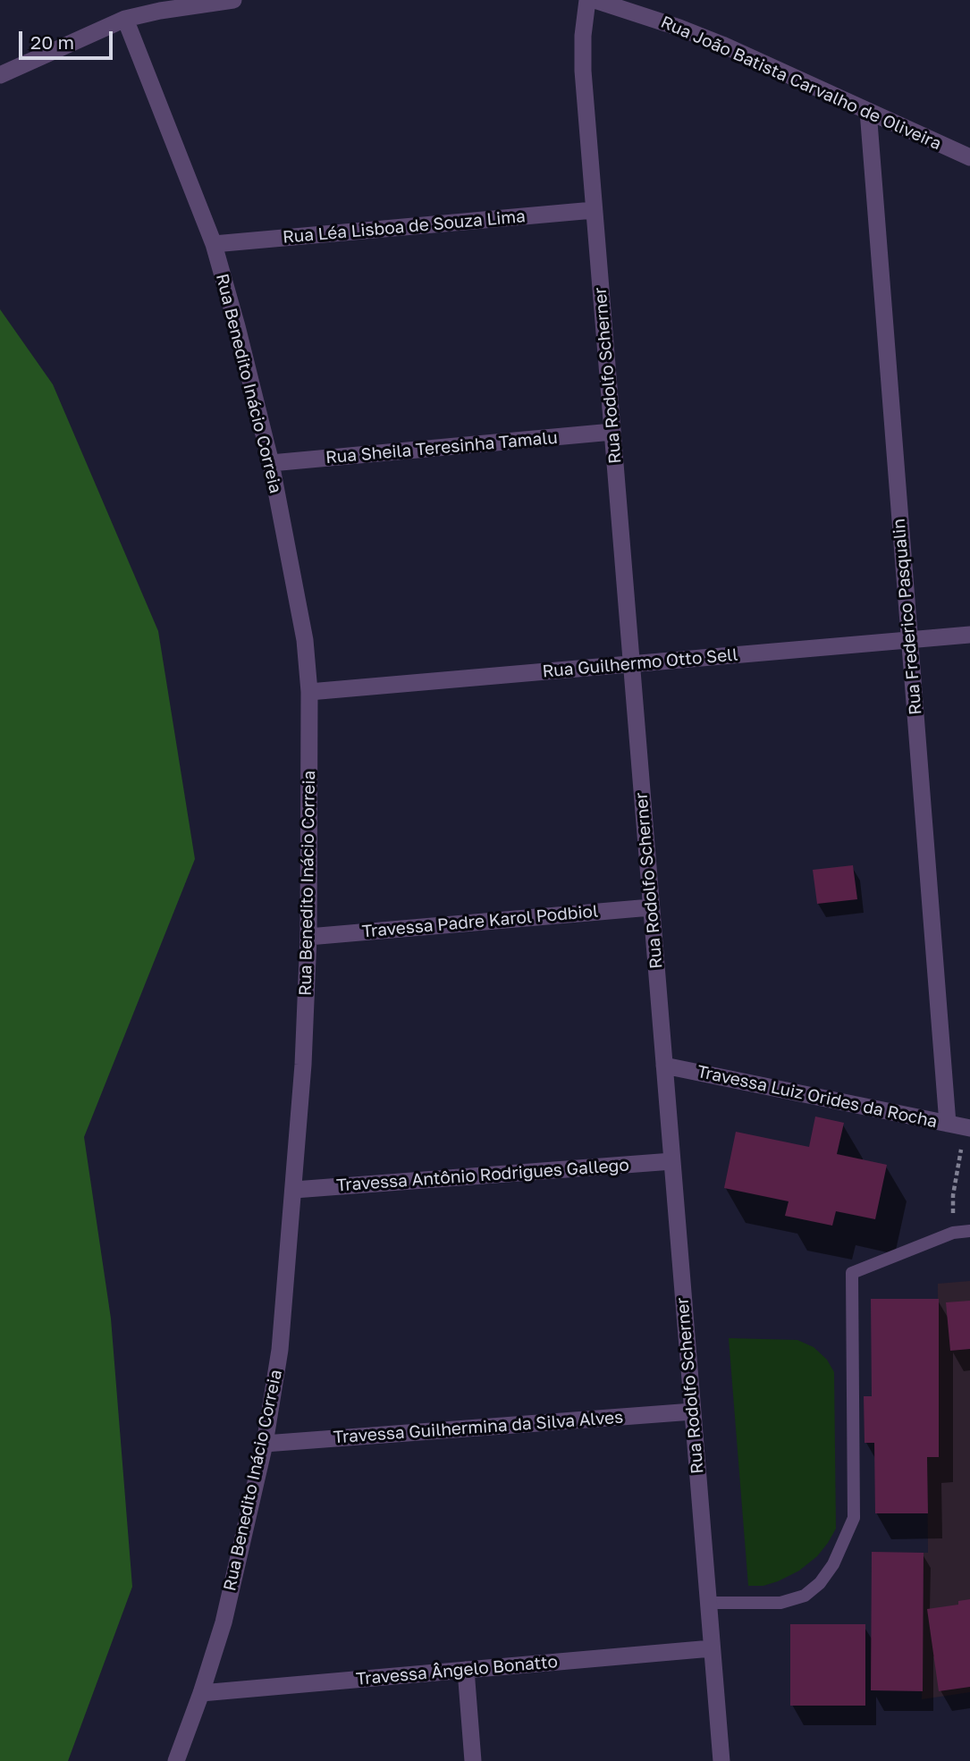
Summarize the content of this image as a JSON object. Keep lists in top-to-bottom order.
{
  "streets": {
    "street": [
      "Rua João Batista Carvalho de Oliveira",
      "Rua Léa Lisboa de Souza Lima",
      "Rua Rodolfo Scherner",
      "Rua Benedito Inácio Correia",
      "Rua Sheila Teresinha Tamalu",
      "Rua Frederico Pasqualin",
      "Rua Guilhermo Otto Sell",
      "Travessa Padre Karol Podbiol",
      "Travessa Luiz Orides da Rocha",
      "Travessa Antônio Rodrigues Gallego",
      "Travessa Guilhermina da Silva Alves",
      "Travessa Ângelo Bonatto"
    ]
  },
  "crossings": [
    ["Rua João Batista Carvalho de Oliveira", "Rua Frederico Pasqualin"],
    ["Rua Léa Lisboa de Souza Lima", "Rua Rodolfo Scherner"],
    ["Rua Léa Lisboa de Souza Lima", "Rua Benedito Inácio Correia"],
    ["Rua Rodolfo Scherner", "Rua Sheila Teresinha Tamalu"],
    ["Rua Rodolfo Scherner", "Rua Guilhermo Otto Sell"],
    ["Rua Rodolfo Scherner", "Travessa Padre Karol Podbiol"],
    ["Rua Rodolfo Scherner", "Travessa Luiz Orides da Rocha"],
    ["Rua Rodolfo Scherner", "Travessa Antônio Rodrigues Gallego"],
    ["Rua Rodolfo Scherner", "Travessa Guilhermina da Silva Alves"],
    ["Rua Rodolfo Scherner", "Travessa Ângelo Bonatto"],
    ["Rua Benedito Inácio Correia", "Rua Sheila Teresinha Tamalu"],
    ["Rua Benedito Inácio Correia", "Rua Guilhermo Otto Sell"],
    ["Rua Benedito Inácio Correia", "Travessa Padre Karol Podbiol"],
    ["Rua Benedito Inácio Correia", "Travessa Antônio Rodrigues Gallego"],
    ["Rua Benedito Inácio Correia", "Travessa Guilhermina da Silva Alves"],
    ["Rua Benedito Inácio Correia", "Travessa Ângelo Bonatto"],
    ["Rua Frederico Pasqualin", "Rua Guilhermo Otto Sell"],
    ["Rua Frederico Pasqualin", "Travessa Luiz Orides da Rocha"]
  ],
  "scale_bar": "20 m"
}
